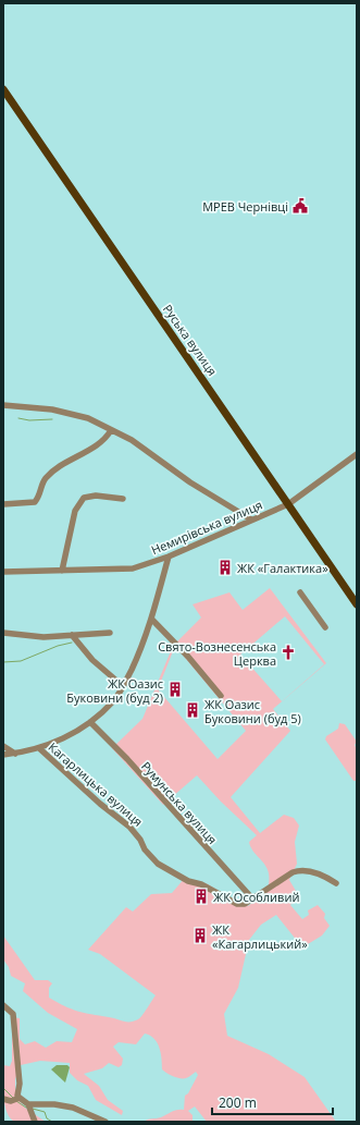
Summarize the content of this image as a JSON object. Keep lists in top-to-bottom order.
{
  "streets": {
    "main road": ["Руська вулиця"],
    "street": ["Немирівська вулиця", "Кагарлицька вулиця", "Румунська вулиця"]
  },
  "crossings": [
    ["Руська вулиця", "Немирівська вулиця"],
    ["Кагарлицька вулиця", "Румунська вулиця"]
  ],
  "places": {
    "public building": ["МРЕВ Чернівці"],
    "building": [
      "ЖК «Галактика»",
      "ЖК Оазис Буковини (буд 2)",
      "ЖК Оазис Буковини (буд 5)",
      "ЖК Особливий",
      "ЖК «Кагарлицький»"
    ],
    "church": ["Свято-Вознесенська Церква"]
  },
  "scale_bar": "200 m"
}
